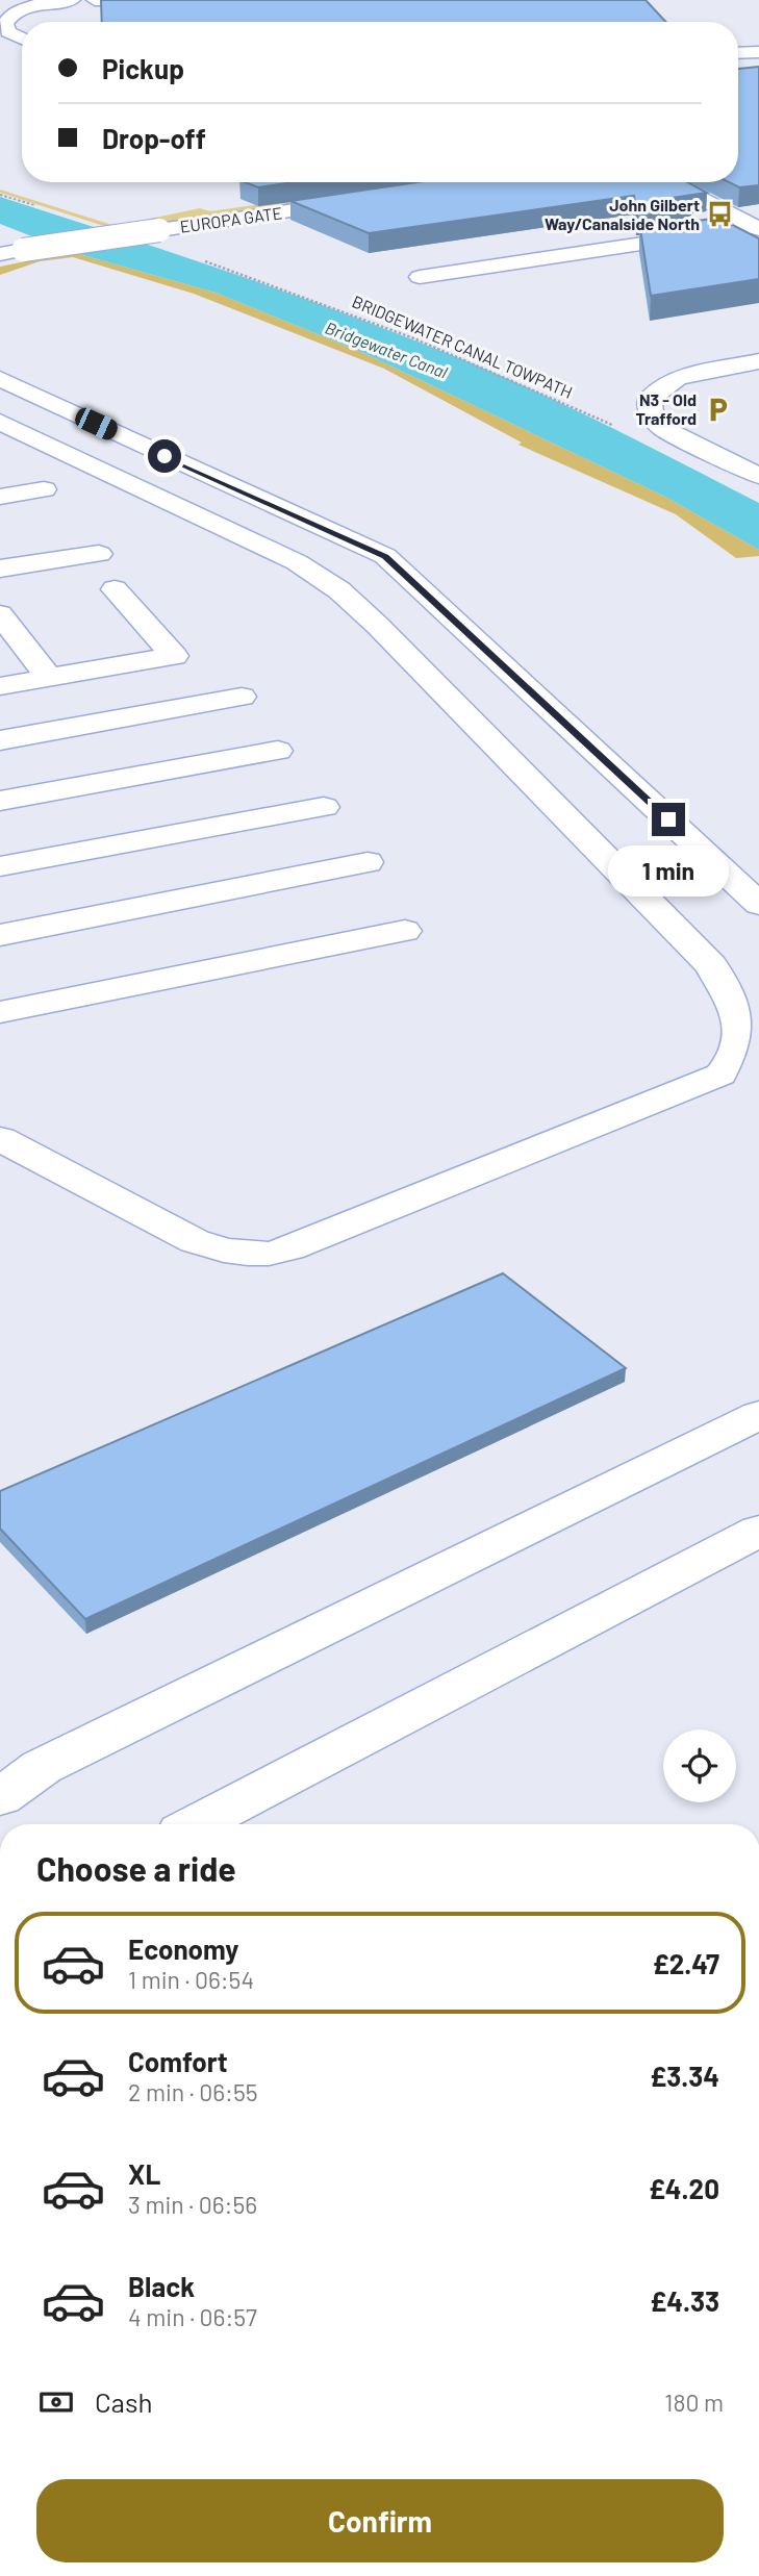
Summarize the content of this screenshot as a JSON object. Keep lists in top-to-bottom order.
{
  "streets": {
    "street": ["EUROPA GATE"],
    "path": ["BRIDGEWATER CANAL TOWPATH"]
  },
  "water": ["Bridgewater Canal"],
  "places": {
    "bus stop": ["John Gilbert Way/Canalside North"],
    "parking": ["N3 - Old Trafford"]
  },
  "page": {
    "banner": ["Pickup", "Drop-off"],
    "bubble": "1 min",
    "heading": "Choose a ride",
    "list": [
      {
        "name": "Economy",
        "note": "1 min · 06:54",
        "value": "£2.47"
      },
      {
        "name": "Comfort",
        "note": "2 min · 06:55",
        "value": "£3.34"
      },
      {
        "name": "XL",
        "note": "3 min · 06:56",
        "value": "£4.20"
      },
      {
        "name": "Black",
        "note": "4 min · 06:57",
        "value": "£4.33"
      }
    ],
    "pay": ["Cash", "180 m"],
    "buttons": "Confirm"
  }
}
